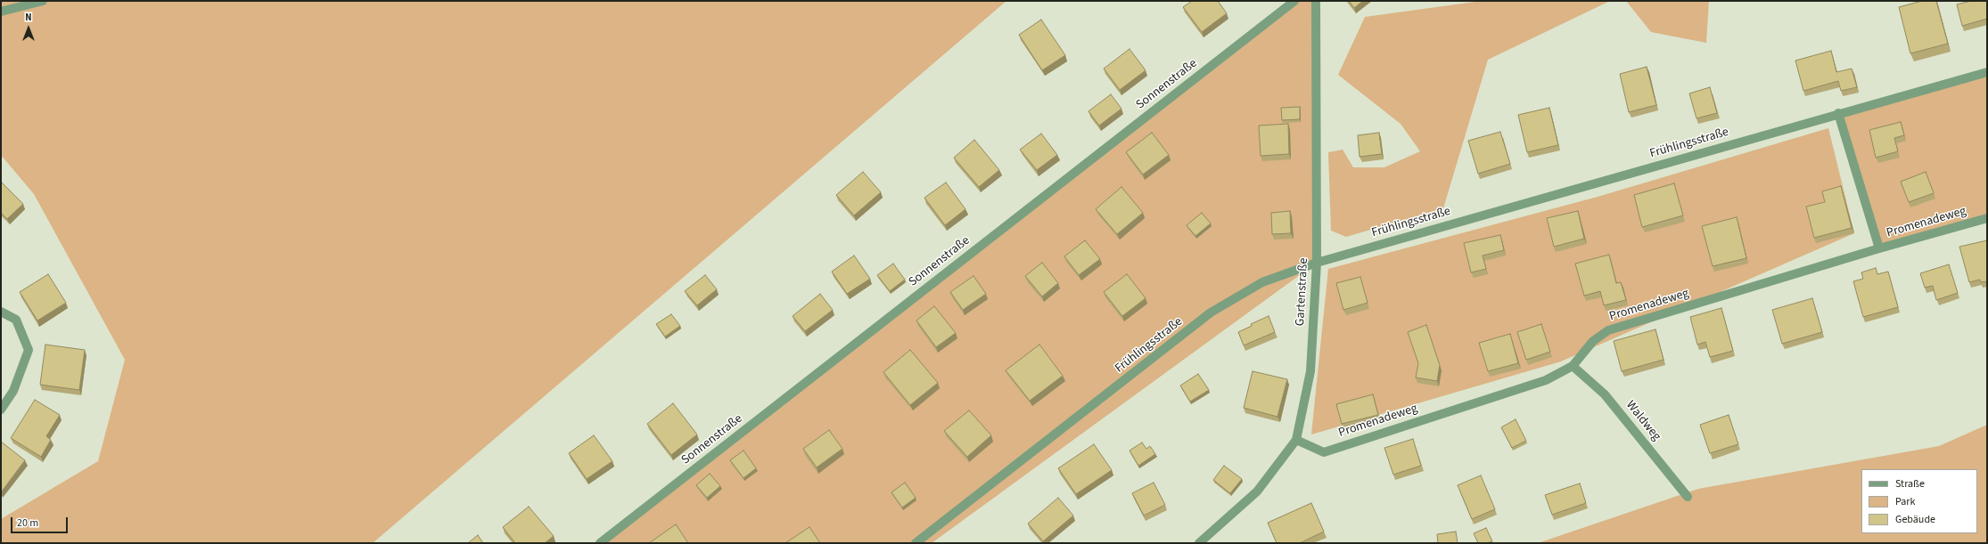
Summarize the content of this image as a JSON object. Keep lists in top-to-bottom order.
{
  "streets": {
    "street": [
      "Sonnenstraße",
      "Frühlingsstraße",
      "Promenadeweg",
      "Gartenstraße",
      "Waldweg"
    ]
  },
  "crossings": [
    ["Frühlingsstraße", "Gartenstraße"],
    ["Promenadeweg", "Gartenstraße"],
    ["Promenadeweg", "Waldweg"]
  ],
  "legend": ["Straße", "Park", "Gebäude"],
  "scale_bar": "20 m",
  "north": "top"
}
